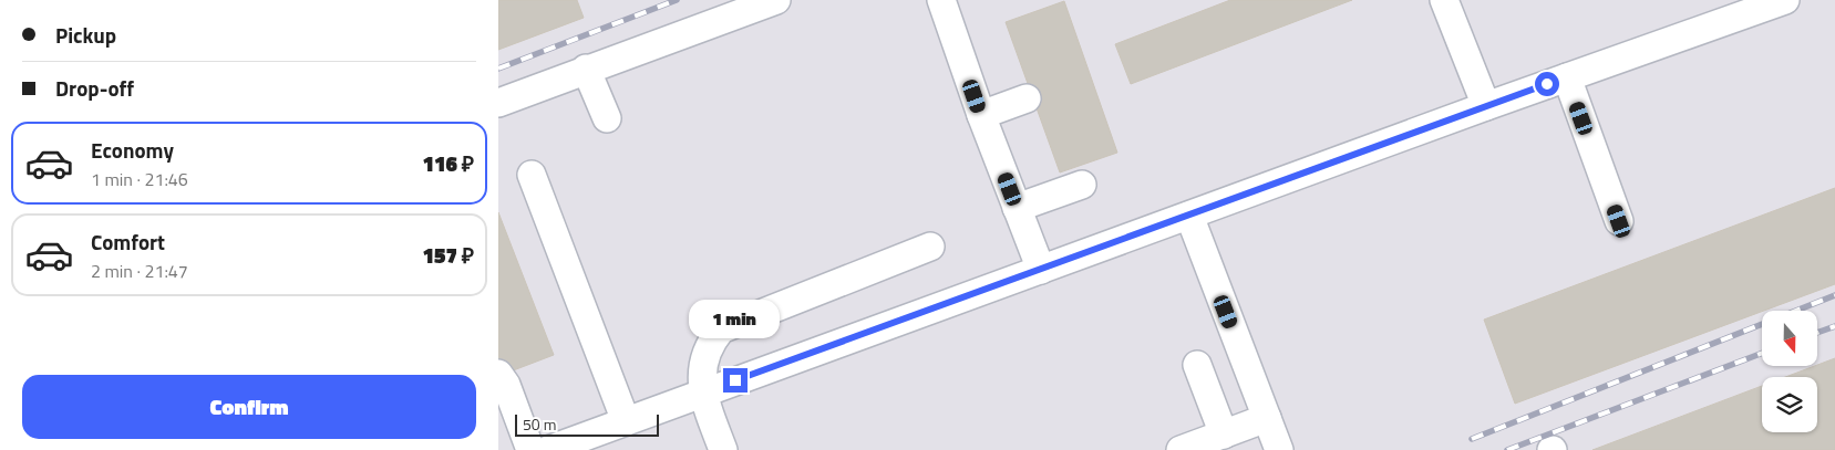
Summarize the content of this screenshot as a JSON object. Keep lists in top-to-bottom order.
{
  "scale_bar": "50 m",
  "north": "bottom",
  "page": {
    "banner": ["Pickup", "Drop-off"],
    "list": [
      {
        "name": "Economy",
        "note": "1 min · 21:46",
        "value": "116 ₽"
      },
      {
        "name": "Comfort",
        "note": "2 min · 21:47",
        "value": "157 ₽"
      }
    ],
    "bubble": "1 min",
    "buttons": "Confirm",
    "scale": "50 m"
  }
}
